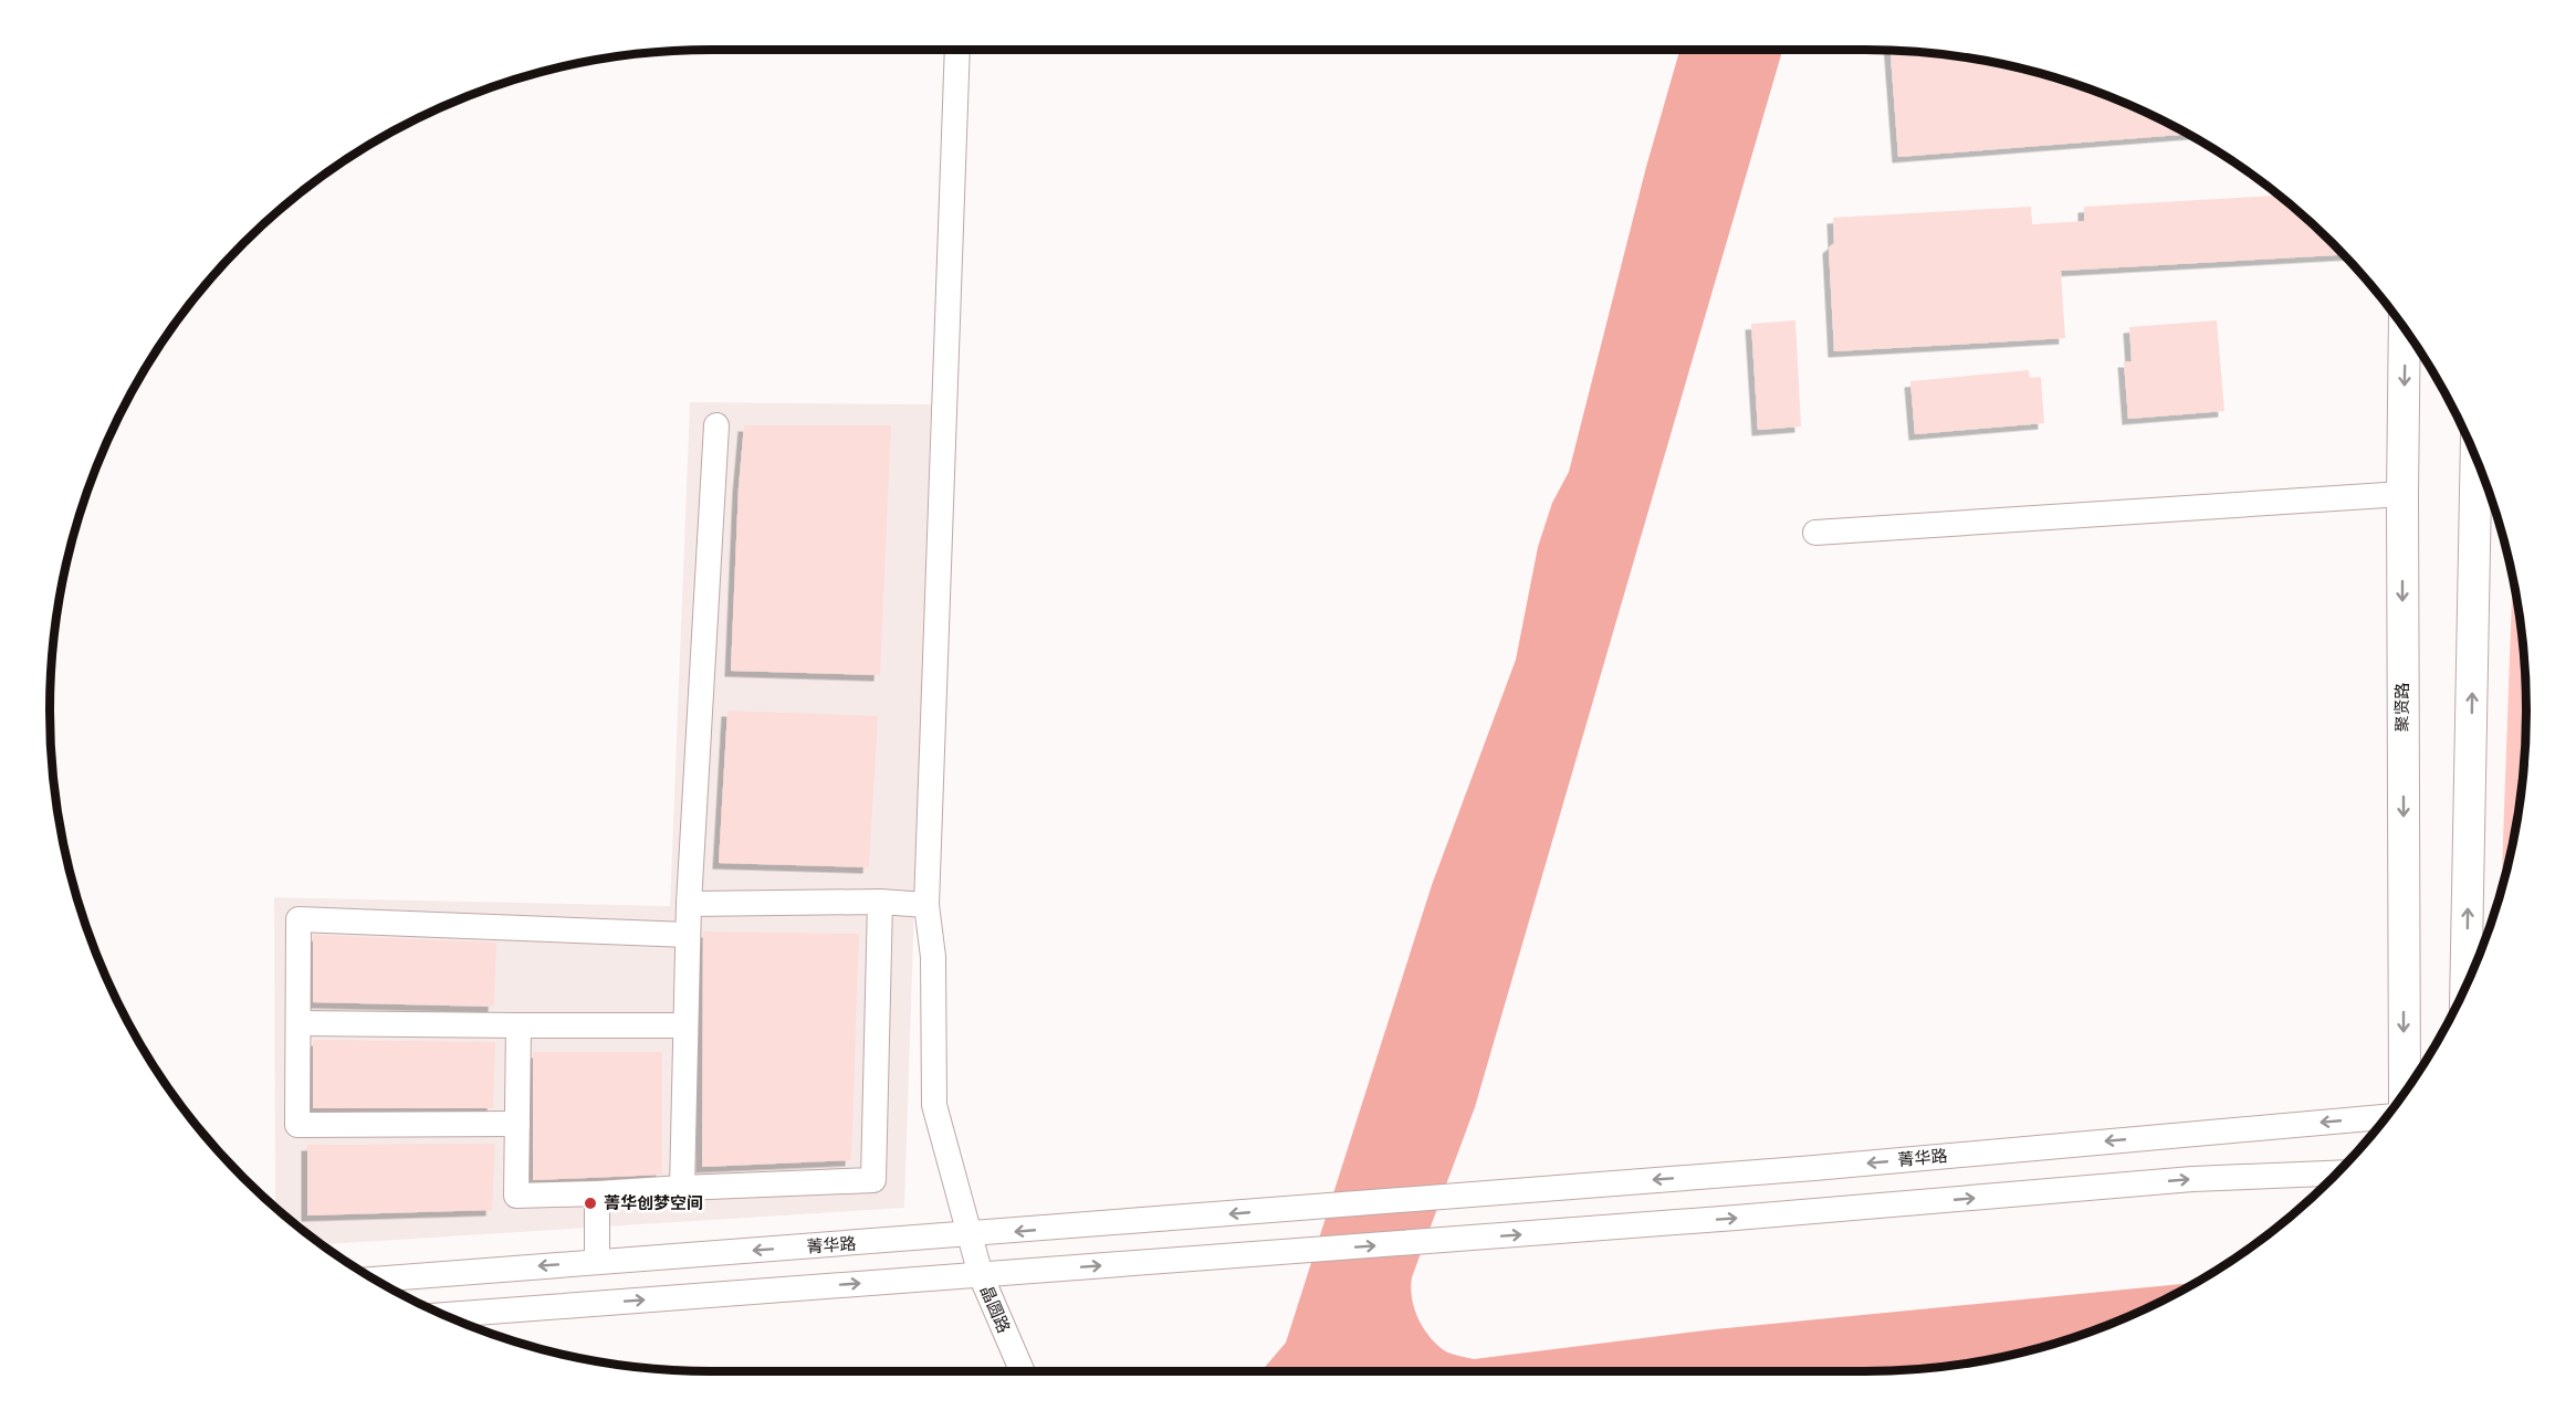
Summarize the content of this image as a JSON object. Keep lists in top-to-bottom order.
{
  "streets": {
    "main road": ["聚贤路"],
    "street": ["菁华路", "晶圆路"]
  },
  "crossings": [
    ["菁华路", "晶圆路"]
  ],
  "places": ["菁华创梦空间"]
}
